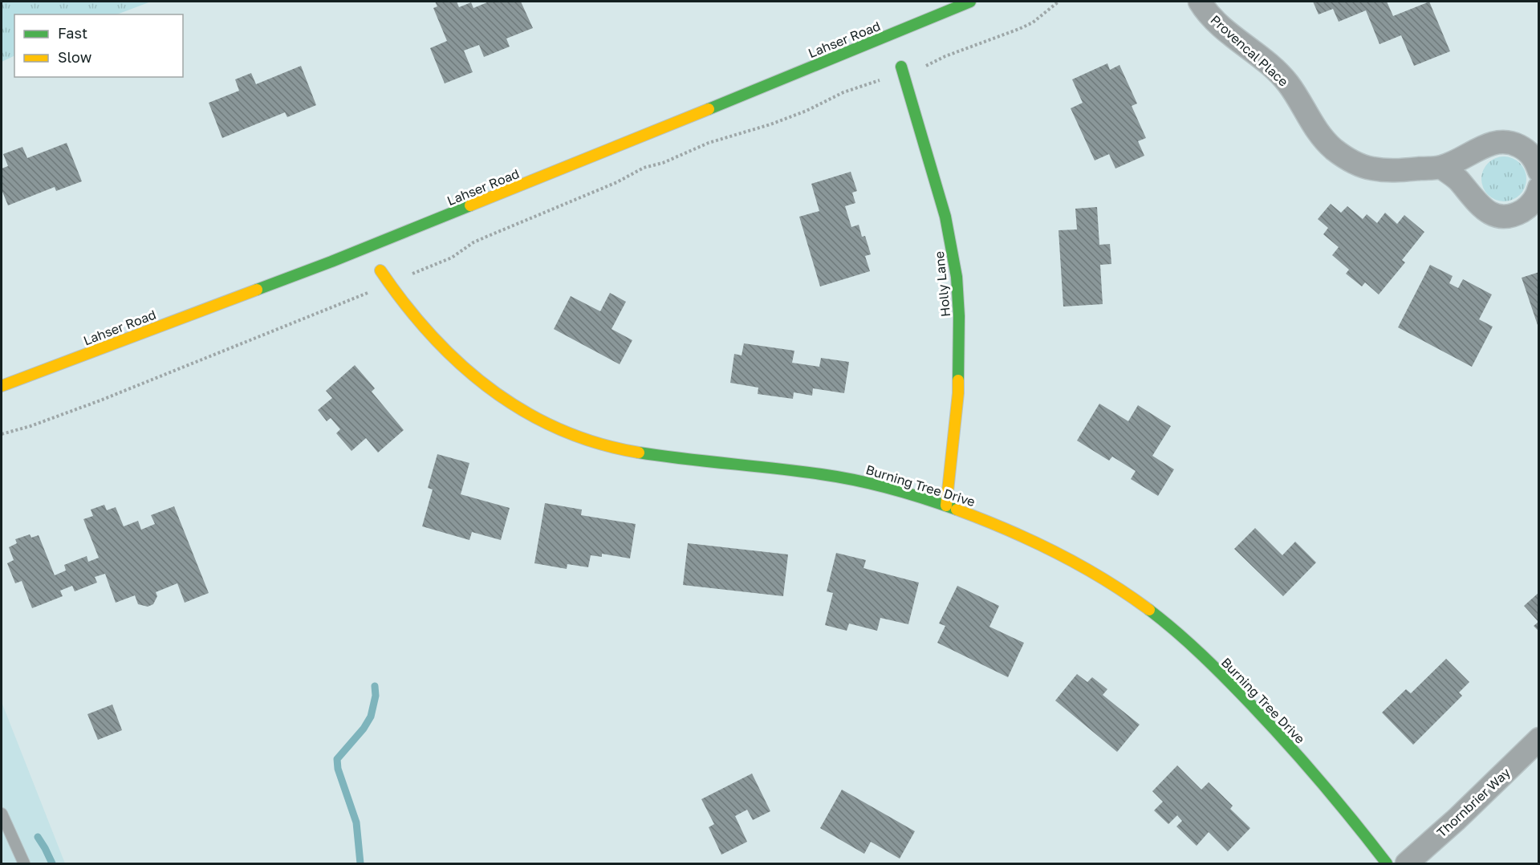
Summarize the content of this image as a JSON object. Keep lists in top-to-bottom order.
{
  "streets": {
    "street": [
      "Lahser Road",
      "Provencal Place",
      "Holly Lane",
      "Burning Tree Drive",
      "Thornbrier Way"
    ]
  },
  "crossings": [
    ["Holly Lane", "Burning Tree Drive"]
  ],
  "legend": ["Fast", "Slow"]
}
